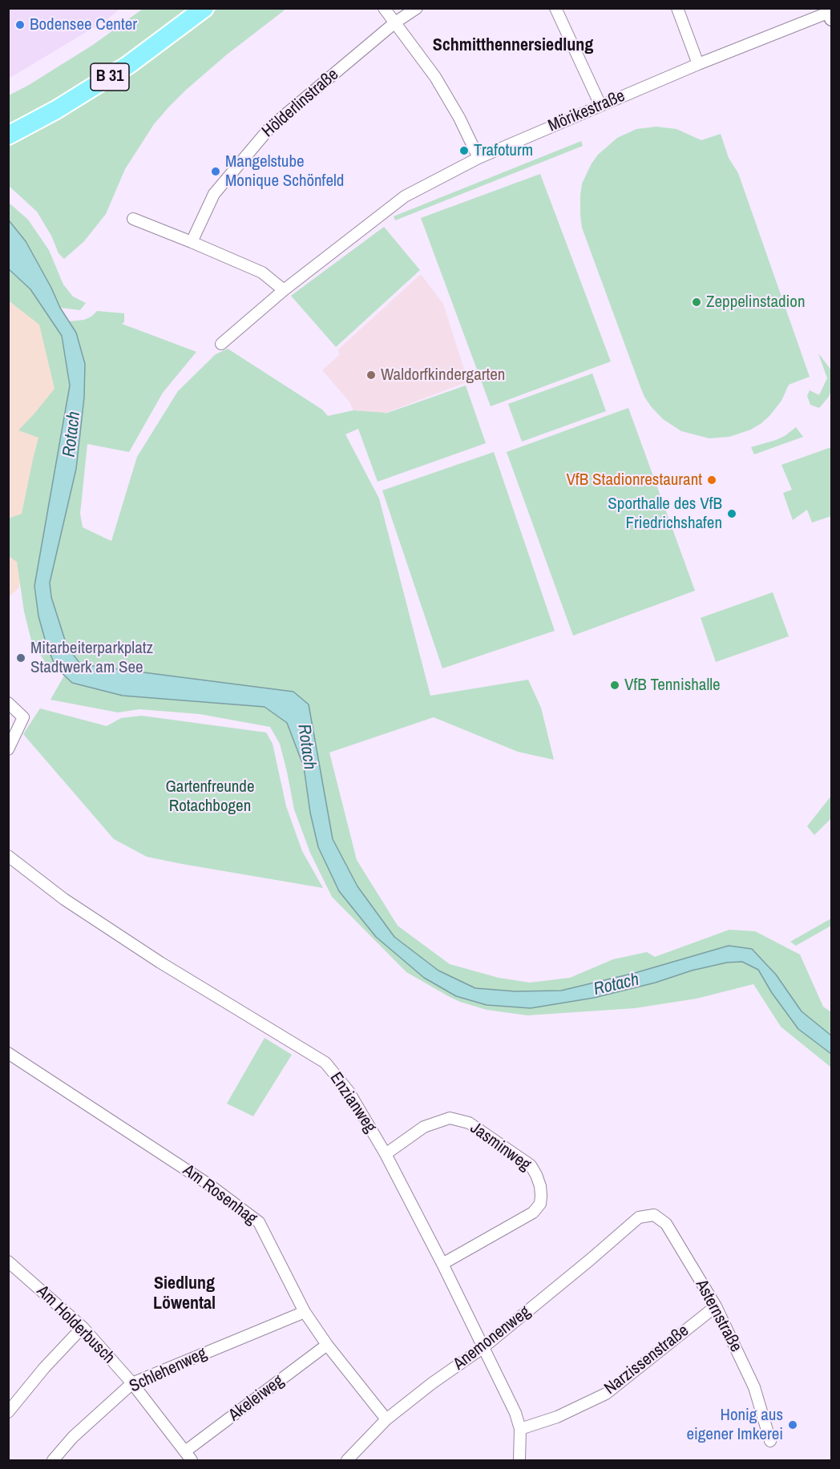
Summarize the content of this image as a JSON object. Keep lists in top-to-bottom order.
{
  "streets": {
    "main road": ["B 31"],
    "street": [
      "Hölderlinstraße",
      "Mörikestraße",
      "Enzianweg",
      "Jasminweg",
      "Am Rosenhag",
      "Asternstraße",
      "Am Holderbusch",
      "Anemonenweg",
      "Narzissenstraße",
      "Schlehenweg",
      "Akeleiweg"
    ]
  },
  "crossings": [
    ["Enzianweg", "Jasminweg"],
    ["Enzianweg", "Anemonenweg"],
    ["Enzianweg", "Narzissenstraße"],
    ["Am Rosenhag", "Anemonenweg"],
    ["Am Rosenhag", "Schlehenweg"],
    ["Am Rosenhag", "Akeleiweg"],
    ["Asternstraße", "Anemonenweg"],
    ["Asternstraße", "Narzissenstraße"],
    ["Am Holderbusch", "Schlehenweg"],
    ["Am Holderbusch", "Akeleiweg"]
  ],
  "districts": ["Schmitthennersiedlung", "Siedlung Löwental"],
  "water": ["Rotach"],
  "parks": ["Gartenfreunde Rotachbogen"],
  "places": [
    "Bodensee Center",
    "Trafoturm",
    "Mangelstube Monique Schönfeld",
    "Zeppelinstadion",
    "Waldorfkindergarten",
    "VfB Stadionrestaurant",
    "Sporthalle des VfB Friedrichshafen",
    "Mitarbeiterparkplatz Stadtwerk am See",
    "VfB Tennishalle",
    "Honig aus eigener Imkerei"
  ]
}
